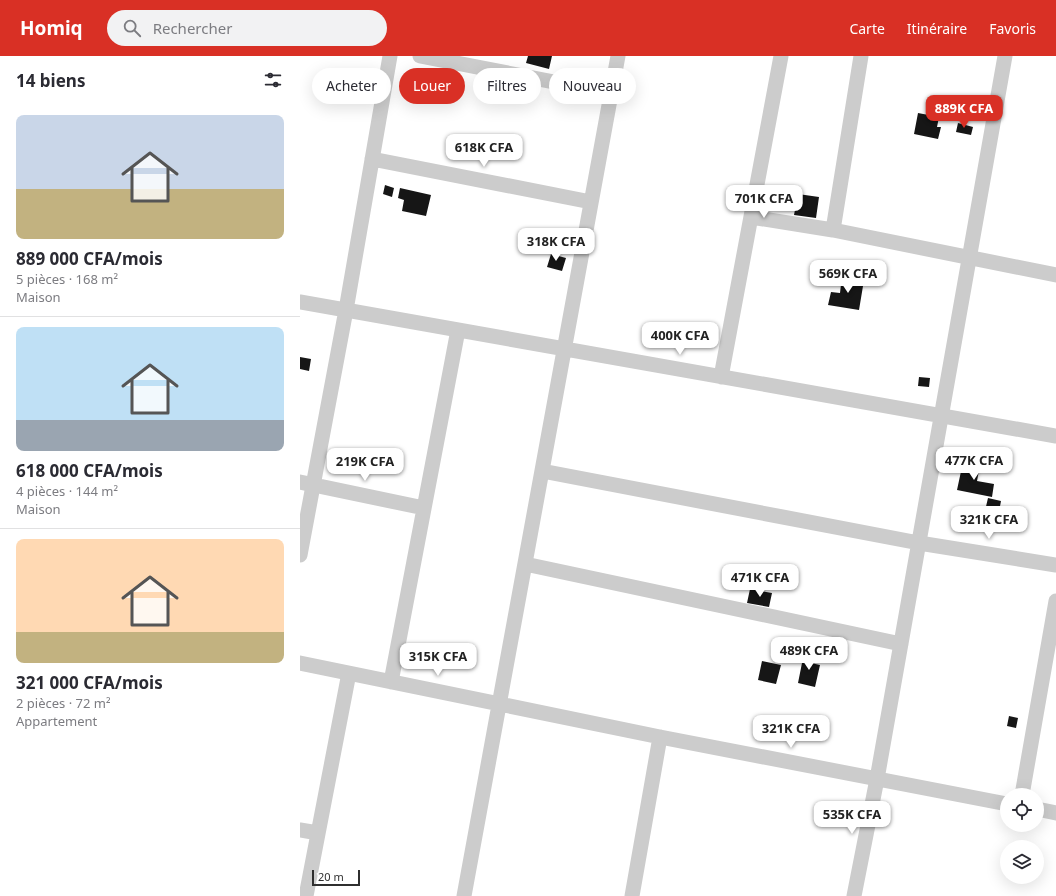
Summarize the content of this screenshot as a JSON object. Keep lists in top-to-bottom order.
{
  "scale_bar": "20 m",
  "page": {
    "header": "Homiq",
    "search": "Rechercher",
    "nav": ["Carte", "Itinéraire", "Favoris"],
    "heading": "14 biens",
    "chip": [
      "Acheter",
      "Louer",
      "Filtres",
      "Nouveau"
    ],
    "price": [
      "889K CFA",
      "618K CFA",
      "701K CFA",
      "318K CFA",
      "569K CFA",
      "400K CFA",
      "477K CFA",
      "219K CFA",
      "321K CFA",
      "471K CFA",
      "489K CFA",
      "315K CFA",
      "321K CFA",
      "535K CFA"
    ],
    "list": [
      {
        "name": "889 000 CFA/mois",
        "note": "5 pièces · 168 m² · Maison"
      },
      {
        "name": "618 000 CFA/mois",
        "note": "4 pièces · 144 m² · Maison"
      },
      {
        "name": "321 000 CFA/mois",
        "note": "2 pièces · 72 m² · Appartement"
      }
    ],
    "scale": "20 m"
  }
}
